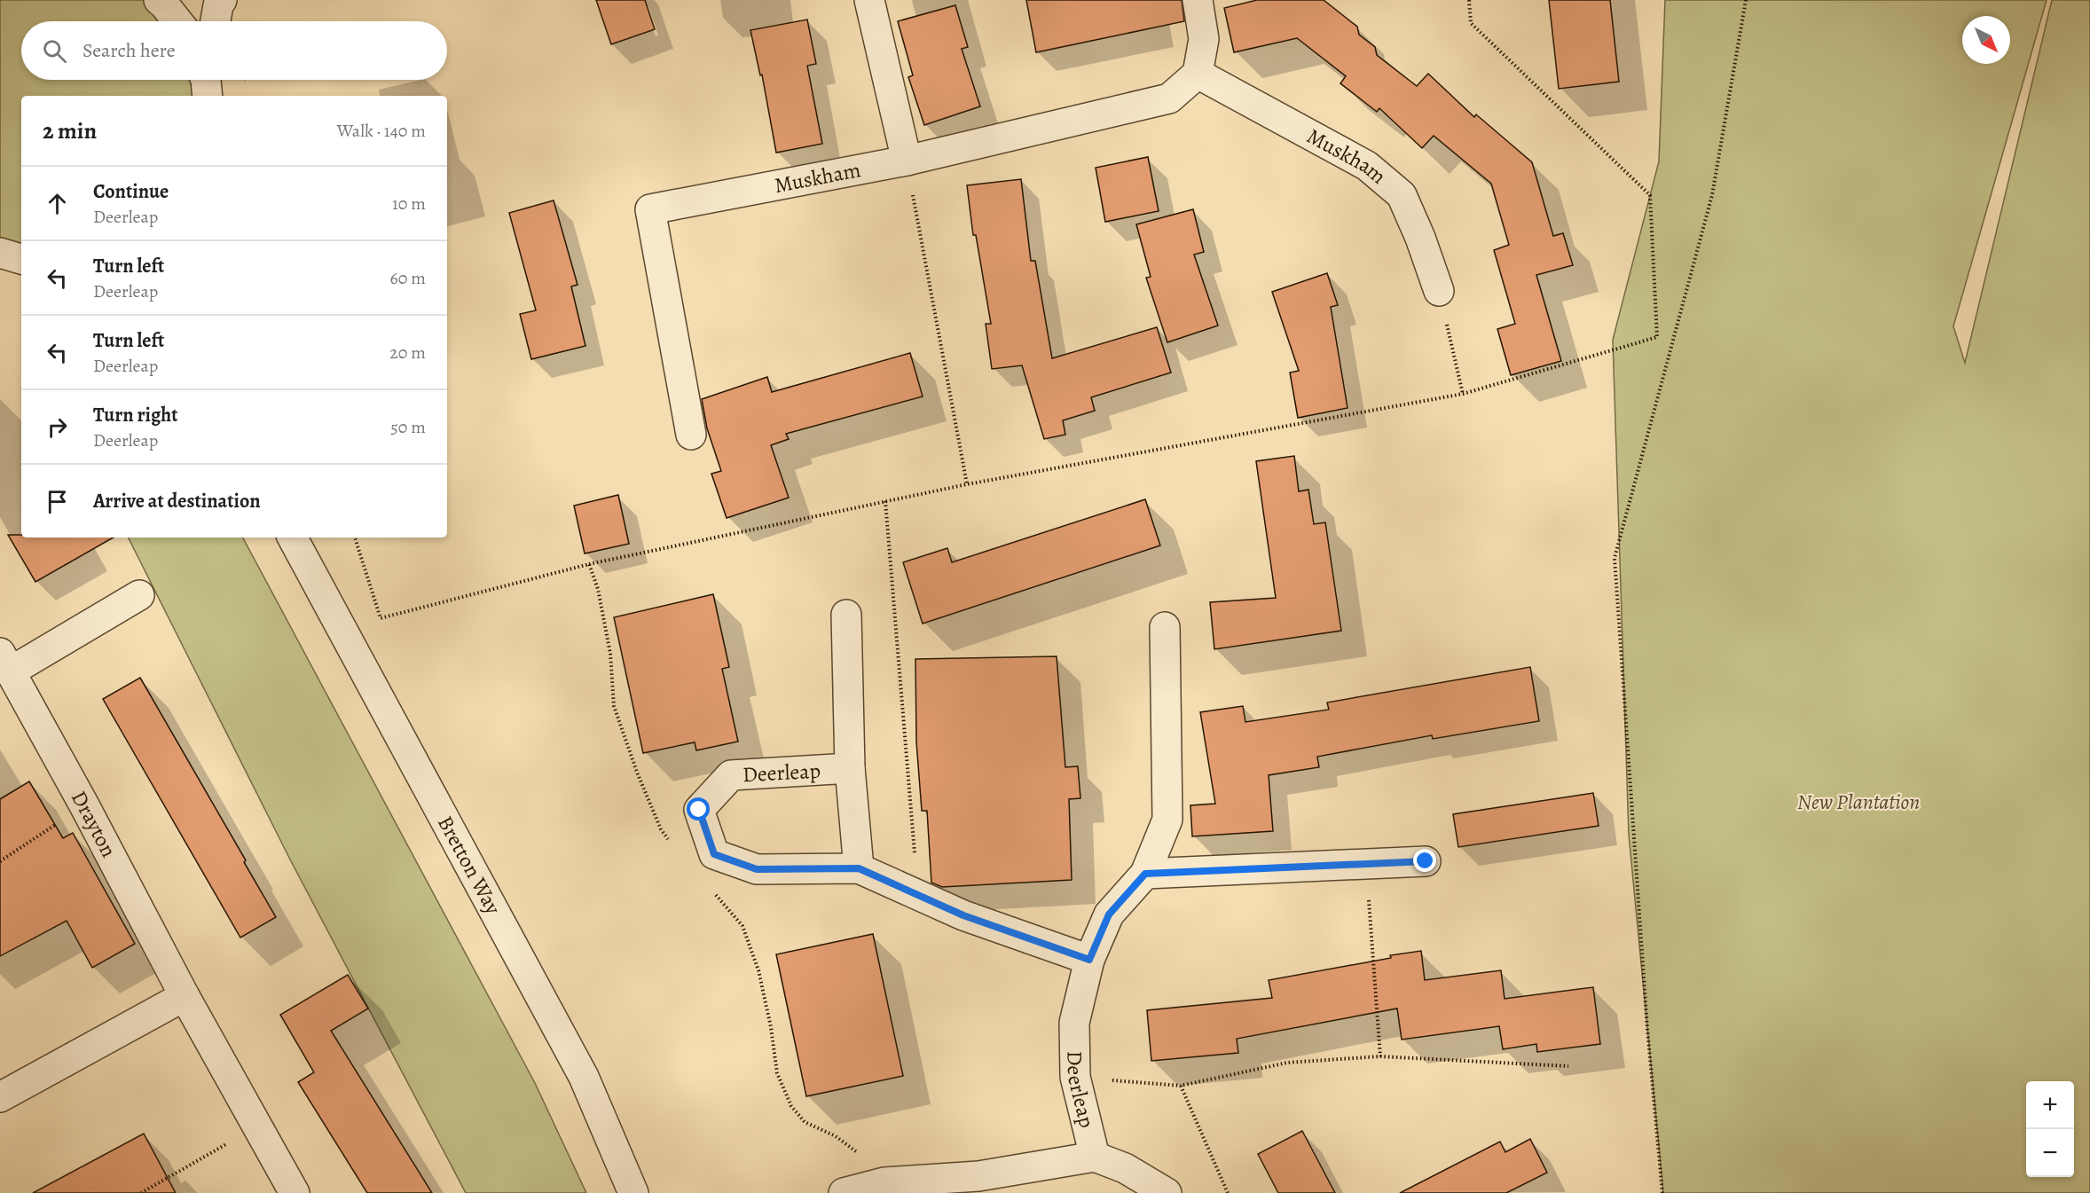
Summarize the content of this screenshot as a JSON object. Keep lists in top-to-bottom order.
{
  "streets": {
    "street": [
      "Muskham",
      "Deerleap",
      "Drayton",
      "Bretton Way"
    ]
  },
  "parks": ["New Plantation"],
  "north": "bottom right",
  "page": {
    "search": "Search here",
    "heading": ["2 min", "Walk · 140 m"],
    "list": [
      ["Continue", "Deerleap", "10 m"],
      ["Turn left", "Deerleap", "60 m"],
      ["Turn left", "Deerleap", "20 m"],
      ["Turn right", "Deerleap", "50 m"],
      "Arrive at destination"
    ],
    "map_buttons": ["+", "−"]
  }
}
